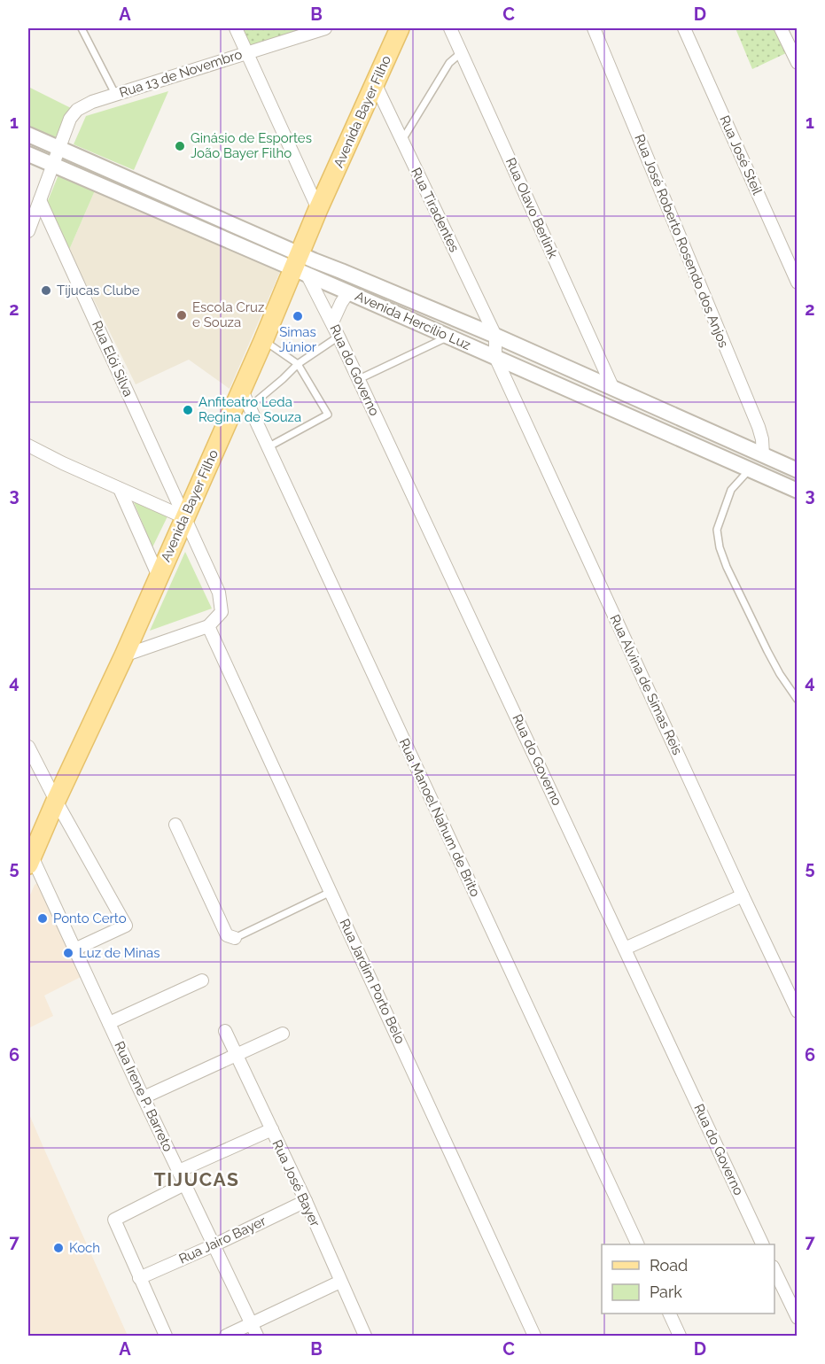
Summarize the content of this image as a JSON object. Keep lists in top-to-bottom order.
{
  "streets": {
    "main road": ["Avenida Bayer Filho"],
    "street": [
      "Rua 13 de Novembro",
      "Rua José Steil",
      "Rua Olavo Berlink",
      "Rua Tiradentes",
      "Rua José Roberto Rosendo dos Anjos",
      "Avenida Hercílio Luz",
      "Rua Elói Silva",
      "Rua do Governo",
      "Rua Alvina de Simas Reis",
      "Rua Manoel Nahum de Brito",
      "Rua Jardim Porto Belo",
      "Rua Irene P. Barreto",
      "Rua José Bayer",
      "Rua Jairo Bayer"
    ]
  },
  "crossings": [
    ["Rua 13 de Novembro", "Avenida Hercílio Luz"],
    ["Rua 13 de Novembro", "Rua Elói Silva"],
    ["Avenida Bayer Filho", "Rua Tiradentes"],
    ["Avenida Bayer Filho", "Avenida Hercílio Luz"],
    ["Avenida Bayer Filho", "Rua Elói Silva"],
    ["Avenida Bayer Filho", "Rua do Governo"],
    ["Avenida Bayer Filho", "Rua Manoel Nahum de Brito"],
    ["Avenida Bayer Filho", "Rua Irene P. Barreto"],
    ["Rua Olavo Berlink", "Avenida Hercílio Luz"],
    ["Rua Tiradentes", "Avenida Hercílio Luz"],
    ["Rua José Roberto Rosendo dos Anjos", "Avenida Hercílio Luz"],
    ["Avenida Hercílio Luz", "Rua do Governo"],
    ["Avenida Hercílio Luz", "Rua Alvina de Simas Reis"],
    ["Rua Elói Silva", "Rua Jardim Porto Belo"],
    ["Rua Irene P. Barreto", "Rua Jairo Bayer"],
    ["Rua José Bayer", "Rua Jairo Bayer"]
  ],
  "districts": ["TIJUCAS"],
  "places": [
    "Ginásio de Esportes João Bayer Filho",
    "Tijucas Clube",
    "Escola Cruz e Souza",
    "Simas Júnior",
    "Anfiteatro Leda Regina de Souza",
    "Ponto Certo",
    "Luz de Minas",
    "Koch"
  ],
  "legend": ["Road", "Park"],
  "grid": {
    "columns": [
      "A",
      "B",
      "C",
      "D"
    ],
    "rows": [
      "1",
      "2",
      "3",
      "4",
      "5",
      "6",
      "7"
    ]
  }
}
